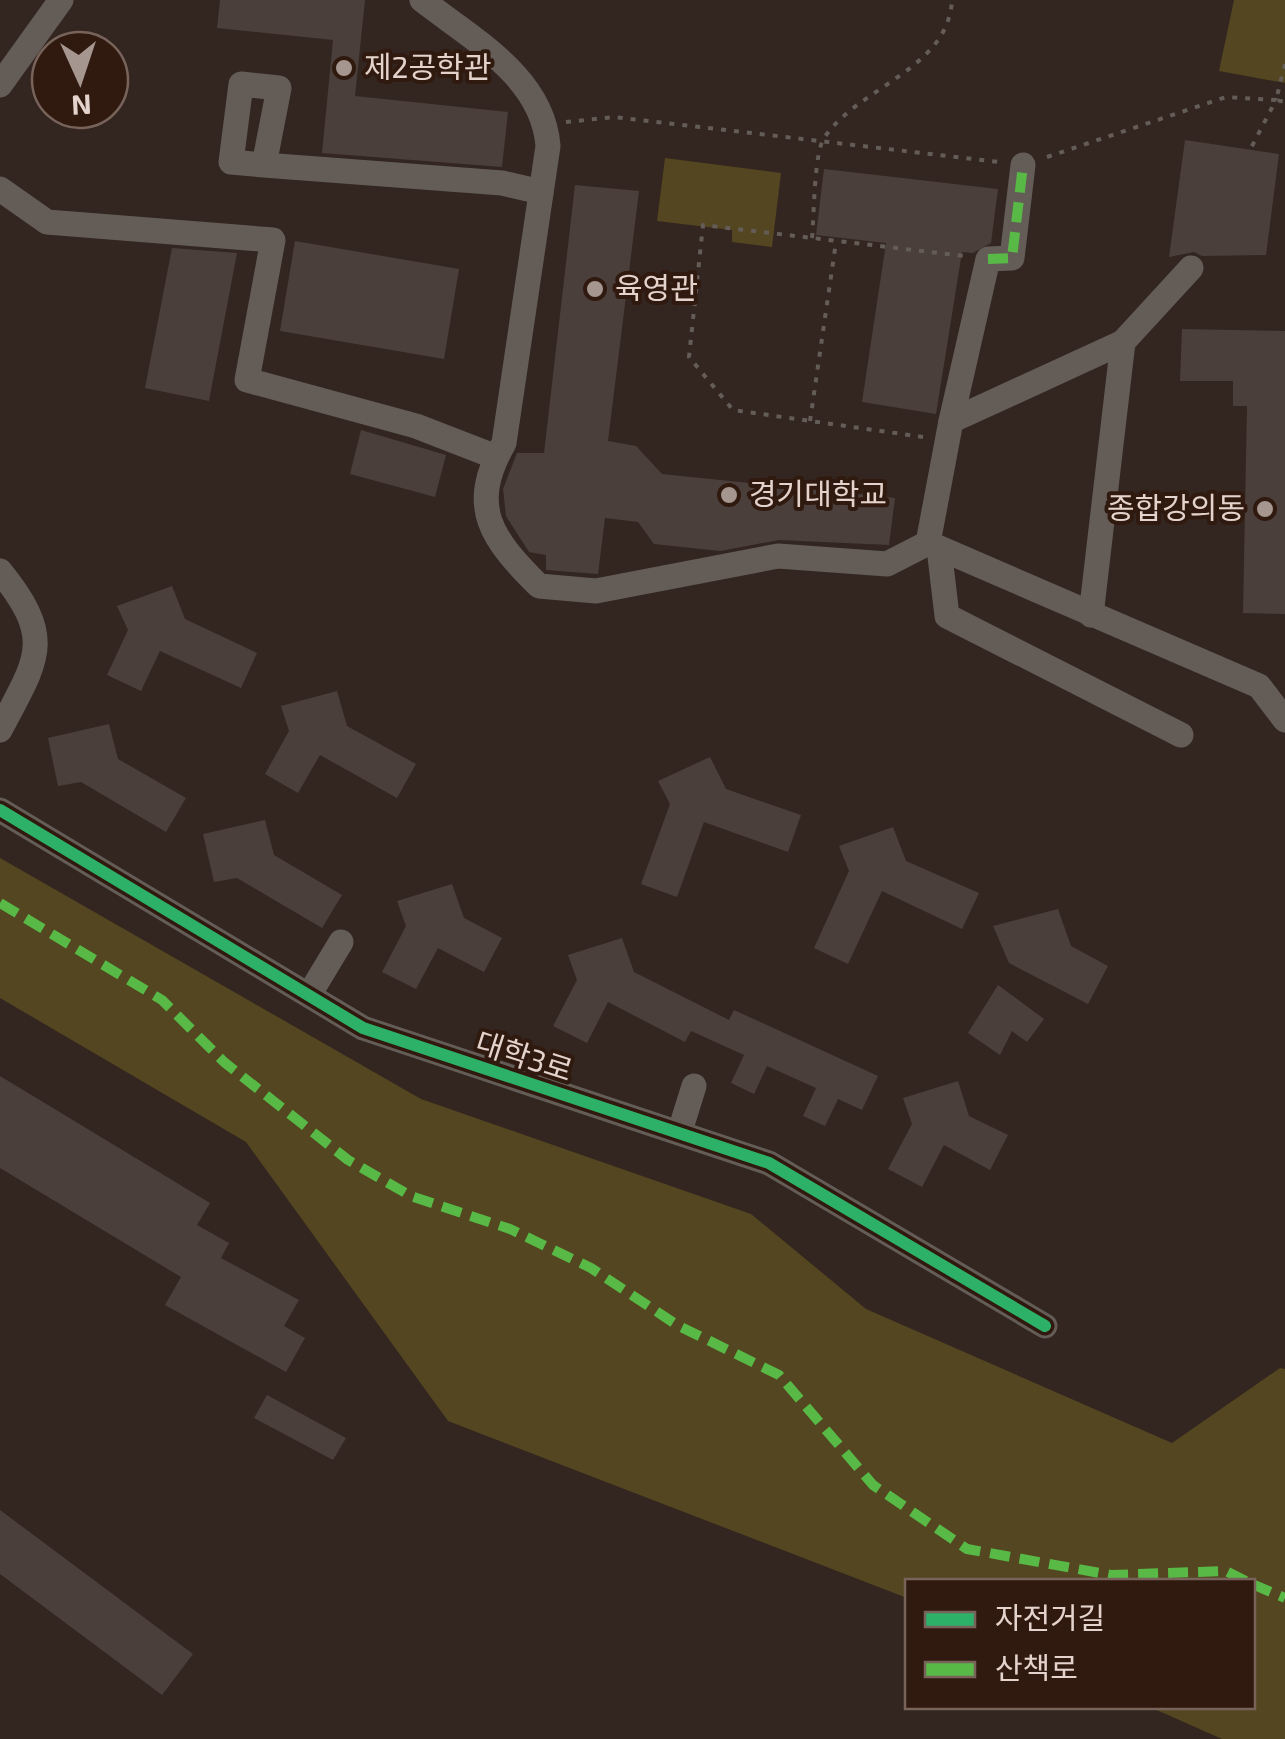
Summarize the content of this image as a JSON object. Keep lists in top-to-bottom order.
{
  "streets": {
    "street": ["대학3로"]
  },
  "places": [
    "제2공학관",
    "육영관",
    "경기대학교",
    "종합강의동"
  ],
  "legend": ["자전거길", "산책로"],
  "north": "bottom"
}
